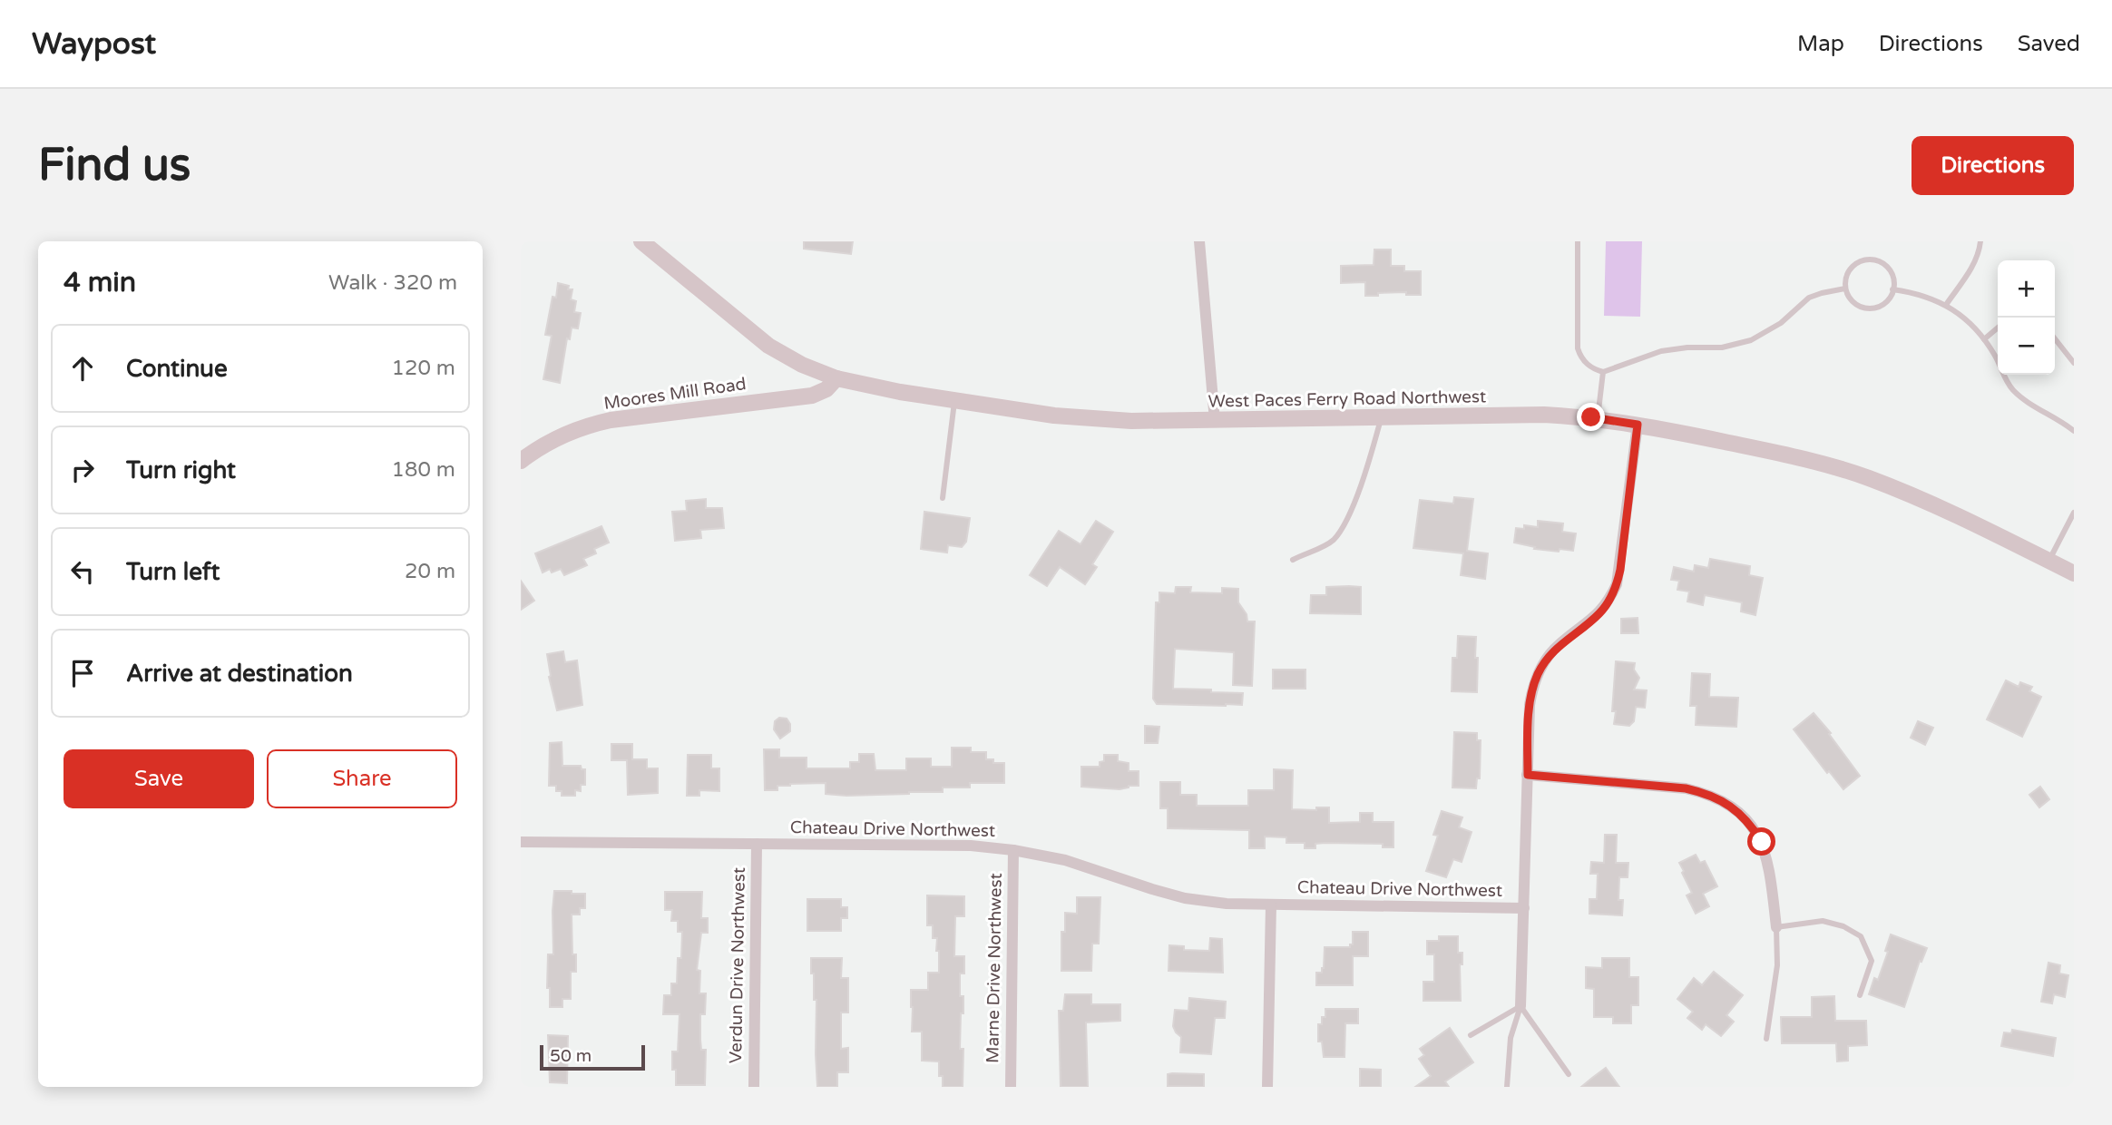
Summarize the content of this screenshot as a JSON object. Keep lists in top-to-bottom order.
{
  "streets": {
    "main road": ["Moores Mill Road", "West Paces Ferry Road Northwest"],
    "street": ["Chateau Drive Northwest", "Verdun Drive Northwest", "Marne Drive Northwest"]
  },
  "crossings": [
    ["Moores Mill Road", "West Paces Ferry Road Northwest"],
    ["Chateau Drive Northwest", "Verdun Drive Northwest"],
    ["Chateau Drive Northwest", "Marne Drive Northwest"]
  ],
  "scale_bar": "50 m",
  "page": {
    "header": "Waypost",
    "nav": ["Map", "Directions", "Saved"],
    "buttons": [
      "Directions",
      ["Save", "Share"]
    ],
    "title": "Find us",
    "heading": ["4 min", "Walk · 320 m"],
    "map_buttons": ["+", "−"],
    "list": [
      ["Continue", "120 m"],
      ["Turn right", "180 m"],
      ["Turn left", "20 m"],
      "Arrive at destination"
    ],
    "scale": "50 m"
  }
}
